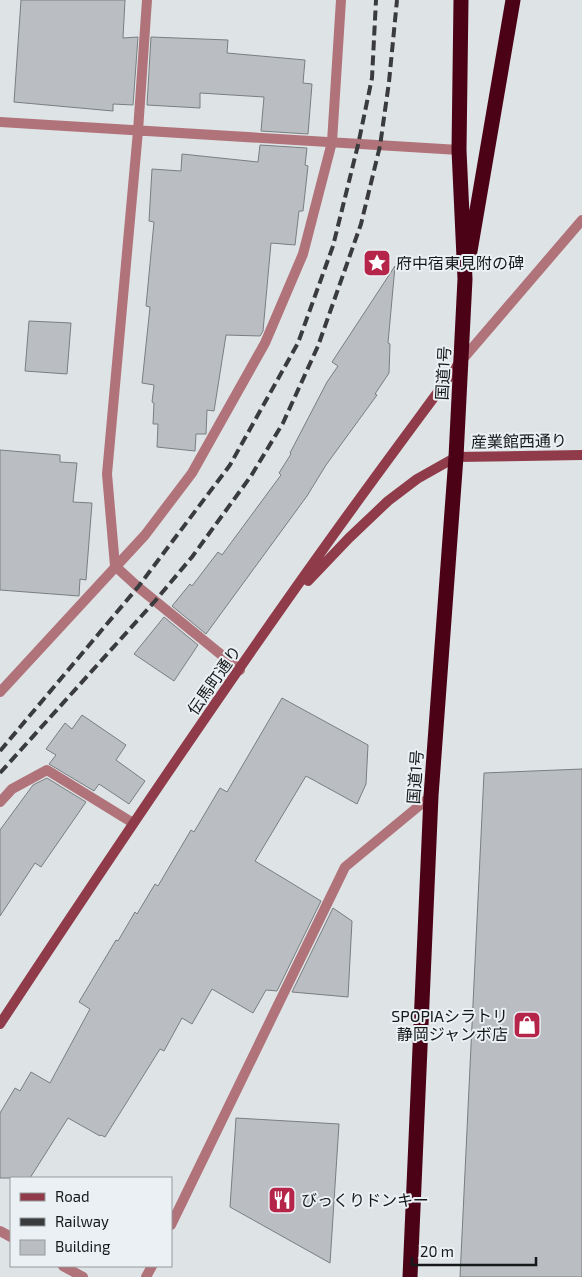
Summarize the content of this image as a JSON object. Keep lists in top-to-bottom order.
{
  "streets": {
    "highway": ["国道1号"],
    "street": ["産業館西通り", "伝馬町通り"]
  },
  "crossings": [
    ["国道1号", "産業館西通り"],
    ["国道1号", "伝馬町通り"]
  ],
  "places": {
    "place": ["府中宿東見附の碑"],
    "shop": ["SPOPIAシラトリ 静岡ジャンボ店"],
    "restaurant": ["びっくりドンキー"]
  },
  "legend": ["Road", "Railway", "Building"],
  "scale_bar": "20 m"
}
